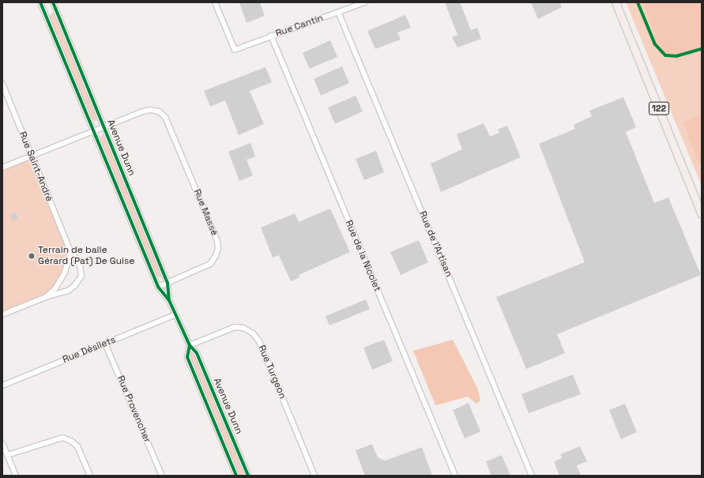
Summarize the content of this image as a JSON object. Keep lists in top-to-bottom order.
{
  "streets": {
    "main road": ["122"],
    "street": [
      "Rue Cantin",
      "Avenue Dunn",
      "Rue Saint-André",
      "Rue Massé",
      "Rue de l'Artisan",
      "Rue de la Nicolet",
      "Rue Désilets",
      "Rue Turgeon",
      "Rue Provencher"
    ]
  },
  "crossings": [
    ["Rue Cantin", "Rue de l'Artisan"],
    ["Rue Cantin", "Rue de la Nicolet"],
    ["Avenue Dunn", "Rue Massé"],
    ["Avenue Dunn", "Rue Désilets"],
    ["Avenue Dunn", "Rue Turgeon"],
    ["Rue Désilets", "Rue Provencher"]
  ],
  "places": ["Terrain de balle Gérard (Pat) De Guise"]
}
